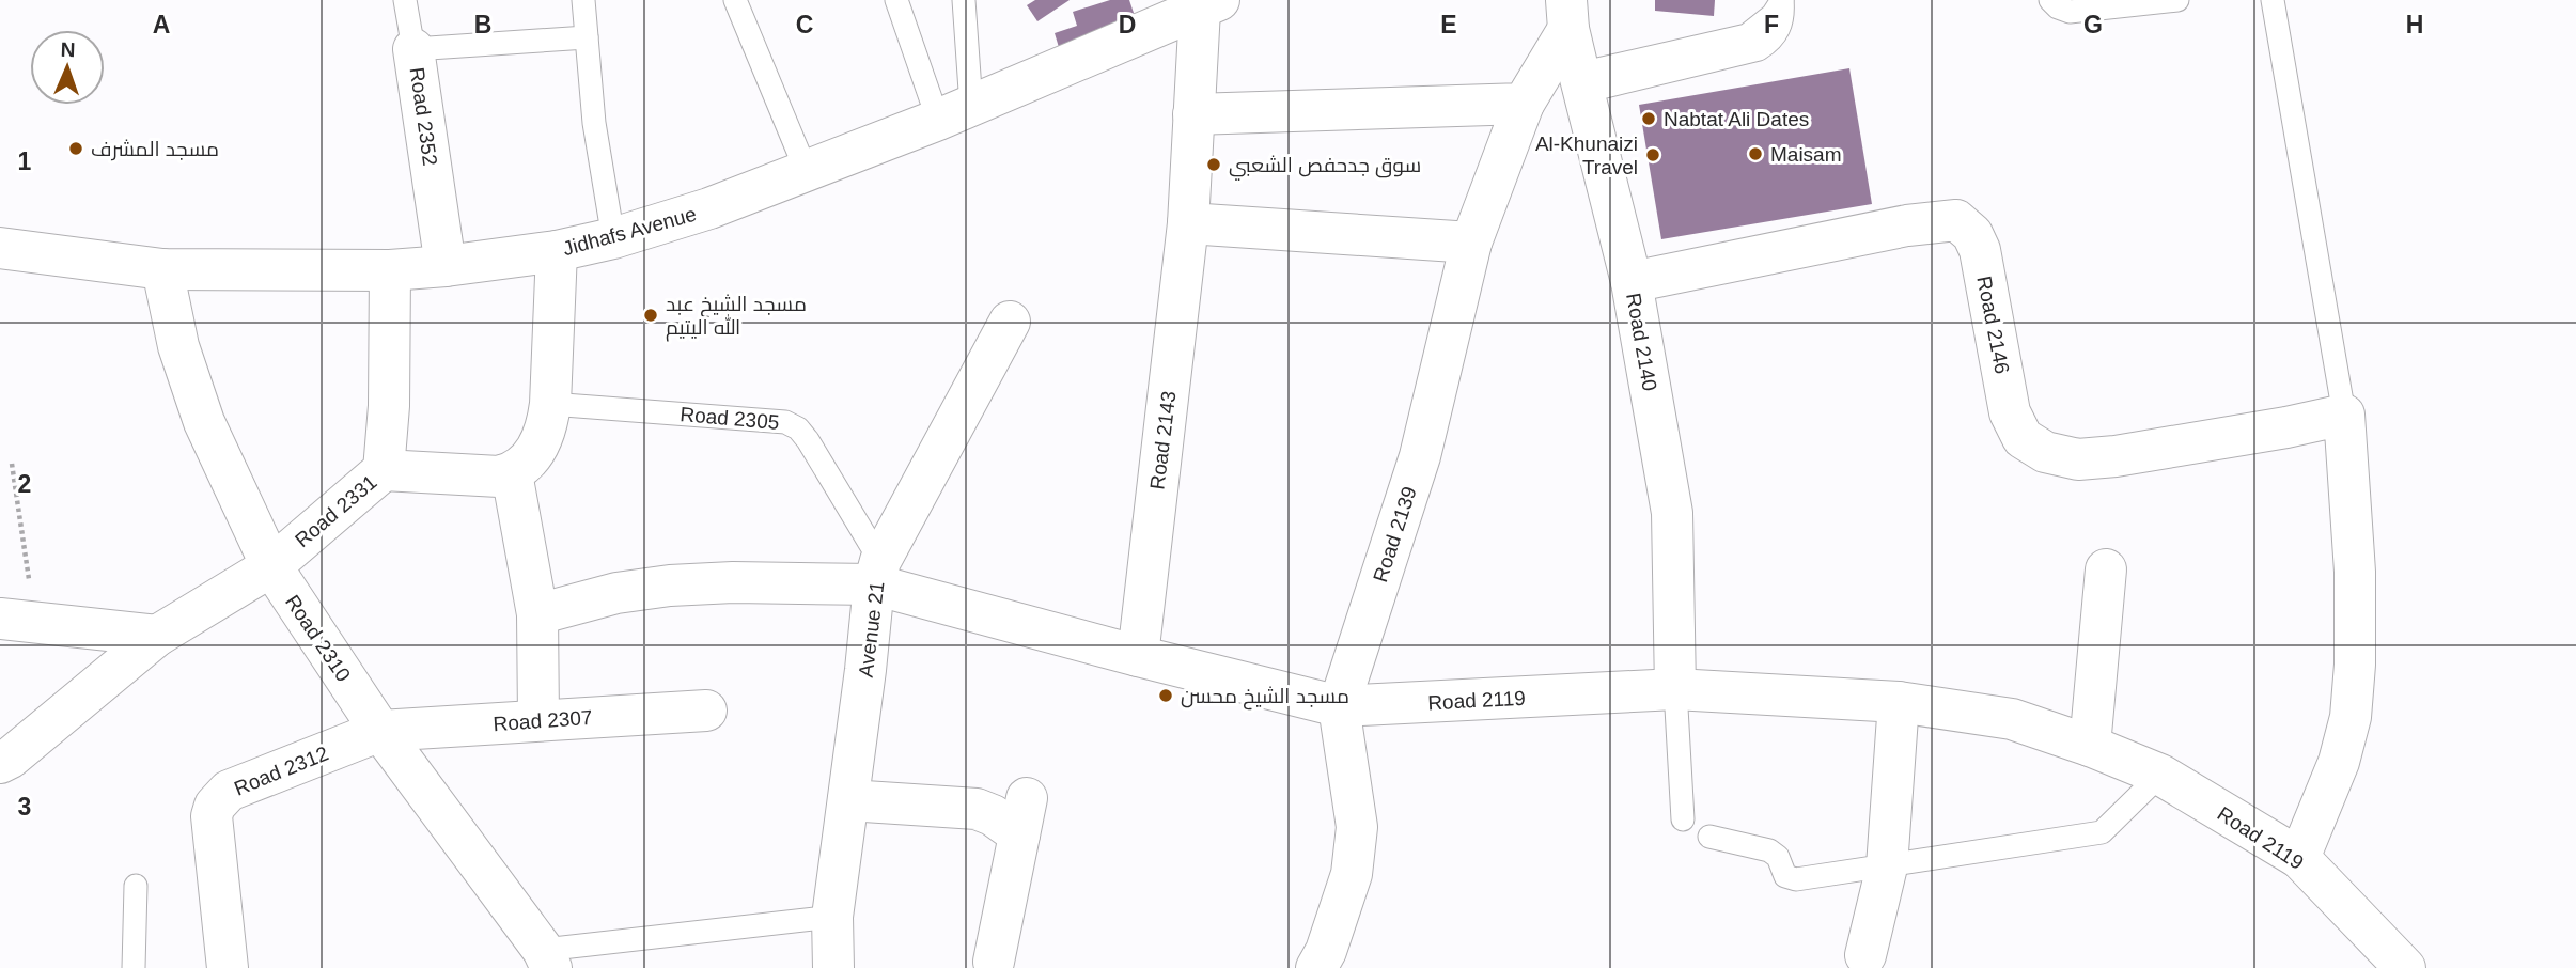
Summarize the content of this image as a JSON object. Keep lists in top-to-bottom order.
{
  "streets": {
    "street": [
      "Road 2352",
      "Jidhafs Avenue",
      "Road 2146",
      "Road 2140",
      "Road 2143",
      "Road 2331",
      "Road 2139",
      "Avenue 21",
      "Road 2310",
      "Road 2119",
      "Road 2307",
      "Road 2312"
    ],
    "lane": ["Road 2305"]
  },
  "crossings": [
    ["Road 2352", "Jidhafs Avenue"],
    ["Jidhafs Avenue", "Road 2143"],
    ["Jidhafs Avenue", "Road 2331"],
    ["Jidhafs Avenue", "Road 2310"],
    ["Road 2146", "Road 2140"],
    ["Road 2140", "Road 2119"],
    ["Road 2305", "Avenue 21"],
    ["Road 2305", "Road 2119"],
    ["Road 2143", "Road 2119"],
    ["Road 2331", "Road 2310"],
    ["Road 2139", "Road 2119"],
    ["Avenue 21", "Road 2119"],
    ["Road 2310", "Road 2307"],
    ["Road 2310", "Road 2312"],
    ["Road 2307", "Road 2312"]
  ],
  "places": [
    "Nabtat Ali Dates",
    "مسجد المشرف",
    "Maisam",
    "Al-Khunaizi Travel",
    "سوق جدحفص الشعبي",
    "مسجد الشيخ عبد الله اليتيم",
    "مسجد الشيخ محسن"
  ],
  "north": "top",
  "grid": {
    "columns": [
      "A",
      "B",
      "C",
      "D",
      "E",
      "F",
      "G",
      "H"
    ],
    "rows": ["1", "2", "3"]
  }
}
